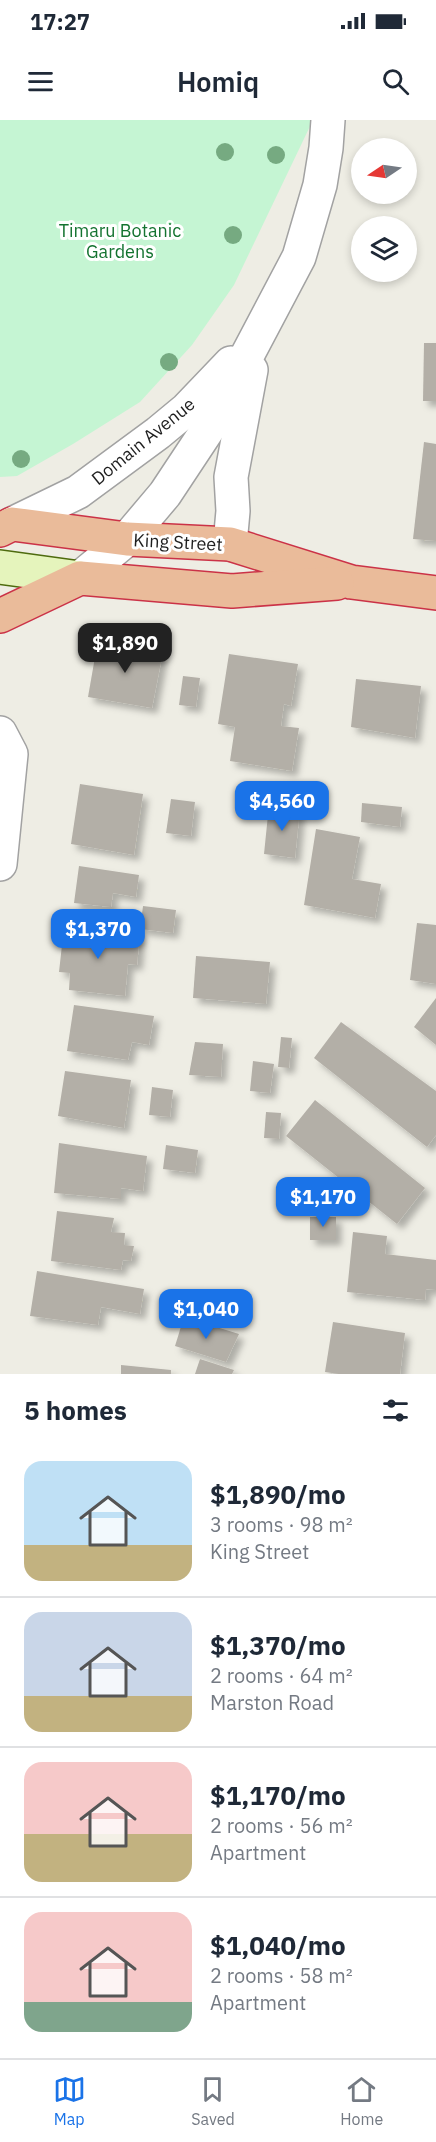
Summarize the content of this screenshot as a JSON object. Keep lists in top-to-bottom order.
{
  "streets": {
    "highway": ["King Street"],
    "street": ["Domain Avenue"]
  },
  "crossings": [
    ["Domain Avenue", "King Street"]
  ],
  "parks": ["Timaru Botanic Gardens"],
  "north": "left",
  "page": {
    "status": "17:27",
    "header": "Homiq",
    "price": [
      "$1,890",
      "$4,560",
      "$1,370",
      "$1,170",
      "$1,040"
    ],
    "heading": "5 homes",
    "list": [
      {
        "name": "$1,890/mo",
        "note": "3 rooms · 98 m² · King Street"
      },
      {
        "name": "$1,370/mo",
        "note": "2 rooms · 64 m² · Marston Road"
      },
      {
        "name": "$1,170/mo",
        "note": "2 rooms · 56 m² · Apartment"
      },
      {
        "name": "$1,040/mo",
        "note": "2 rooms · 58 m² · Apartment"
      }
    ],
    "tabs": ["Map", "Saved", "Home"]
  }
}
